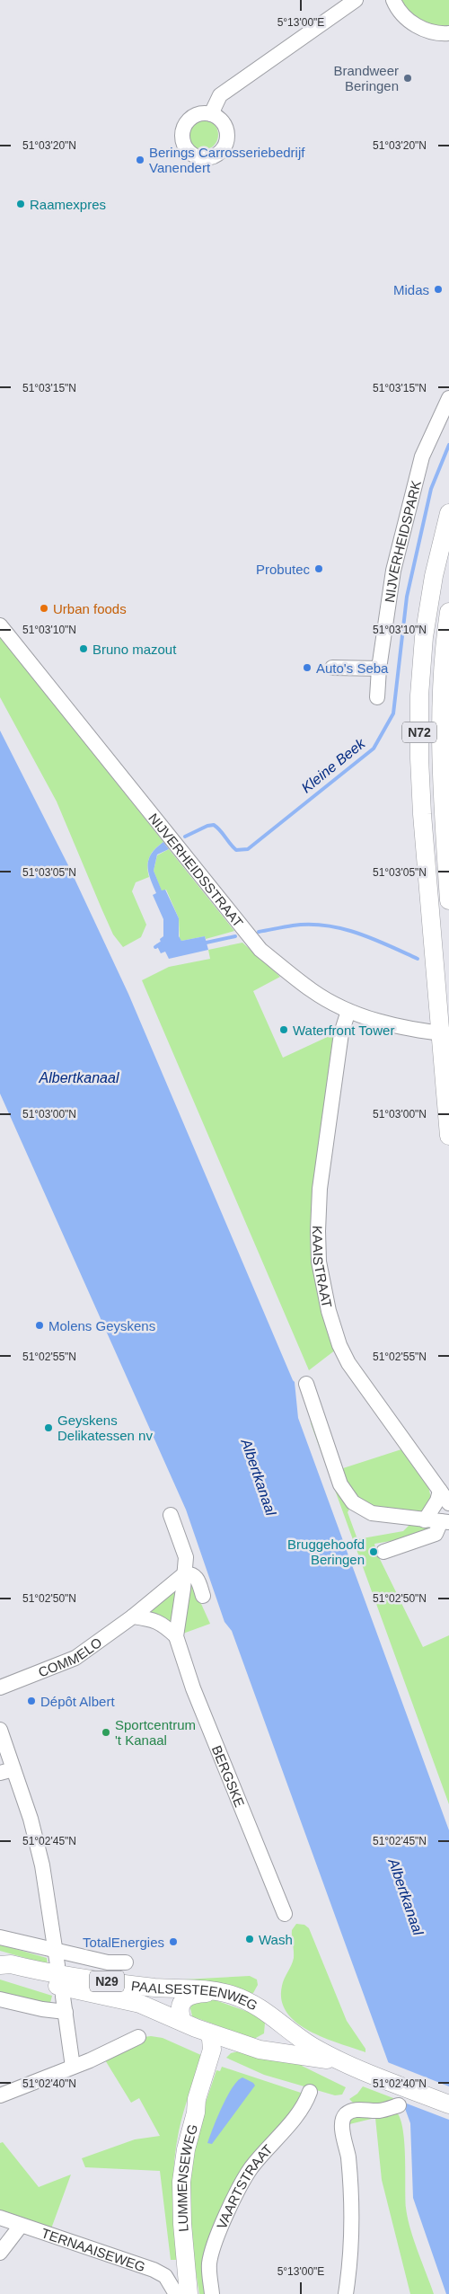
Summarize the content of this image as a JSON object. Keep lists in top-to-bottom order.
{
  "streets": {
    "main road": [
      "N72",
      "N29",
      "PAALSESTEENWEG",
      "LUMMENSEWEG"
    ],
    "street": [
      "NIJVERHEIDSPARK",
      "NIJVERHEIDSSTRAAT",
      "KAAISTRAAT",
      "COMMELO",
      "BERGSKE",
      "VAARTSTRAAT",
      "TERNAAISEWEG"
    ]
  },
  "crossings": [
    ["N72", "NIJVERHEIDSSTRAAT"],
    ["NIJVERHEIDSSTRAAT", "KAAISTRAAT"],
    ["PAALSESTEENWEG", "LUMMENSEWEG"]
  ],
  "water": ["Kleine Beek", "Albertkanaal"],
  "places": [
    "Brandweer Beringen",
    "Berings Carrosseriebedrijf Vanendert",
    "Raamexpres",
    "Midas",
    "Probutec",
    "Urban foods",
    "Bruno mazout",
    "Auto's Seba",
    "Waterfront Tower",
    "Molens Geyskens",
    "Geyskens Delikatessen nv",
    "Bruggehoofd Beringen",
    "Dépôt Albert",
    "Sportcentrum 't Kanaal",
    "Wash",
    "TotalEnergies"
  ],
  "coordinates": [
    "5°13'00\"E",
    "51°03'20\"N",
    "51°03'15\"N",
    "51°03'10\"N",
    "51°03'05\"N",
    "51°03'00\"N",
    "51°02'55\"N",
    "51°02'50\"N",
    "51°02'45\"N",
    "51°02'40\"N"
  ]
}
